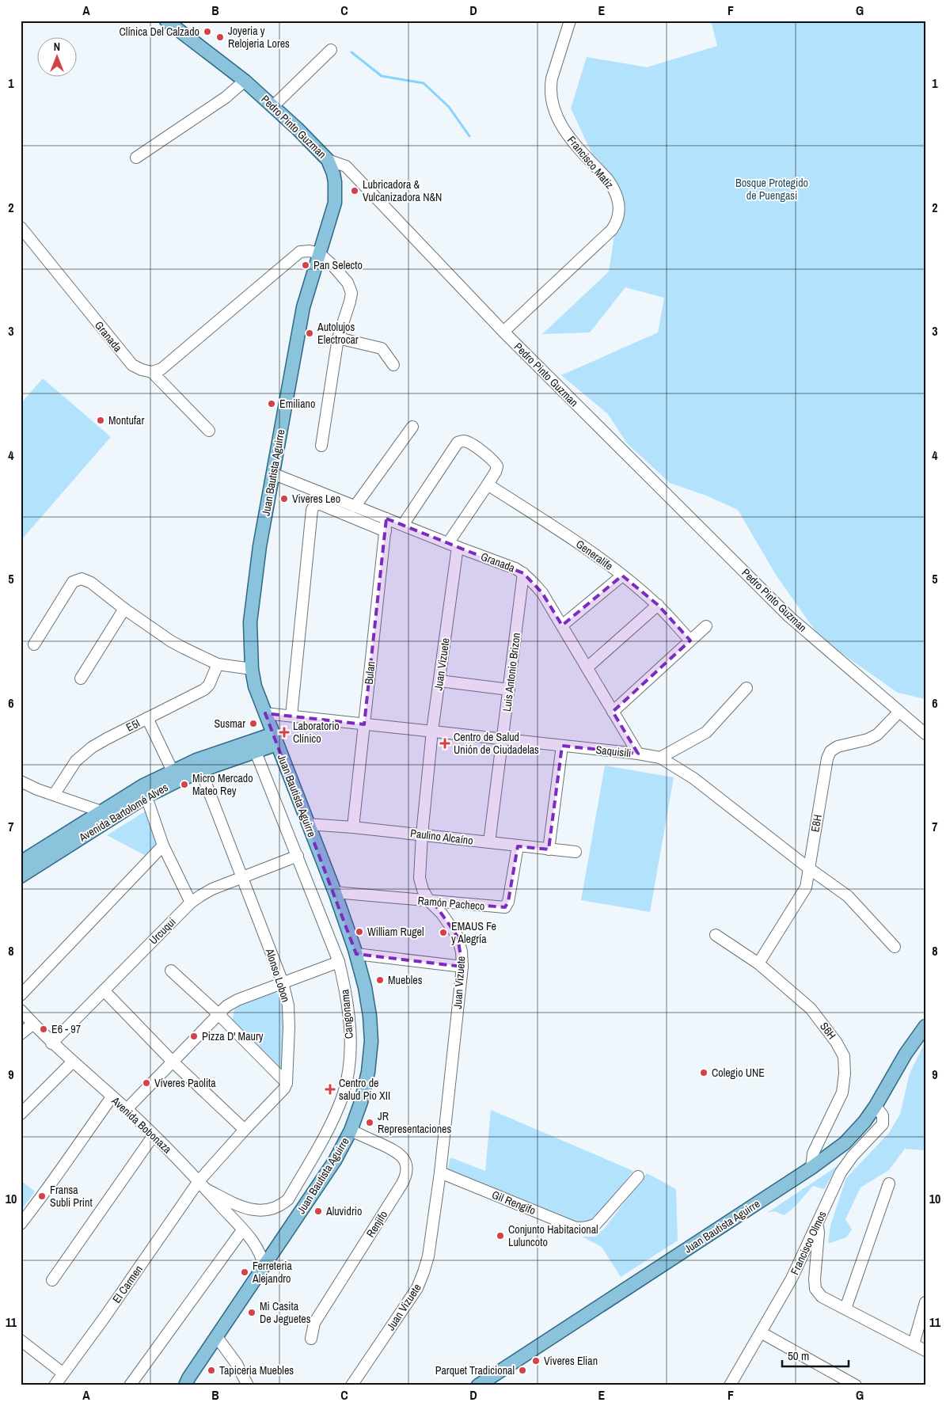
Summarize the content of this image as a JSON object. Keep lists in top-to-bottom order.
{
  "streets": {
    "main road": ["Pedro Pinto Guzman", "Juan Bautista Aguirre", "Avenida Bartolomé Alves"],
    "street": [
      "Francisco Matiz",
      "Granada",
      "Generalife",
      "Juan Vizuete",
      "Luis Antonio Brizon",
      "Bulan",
      "E5I",
      "Saquisili",
      "E8H",
      "Paulino Alcaíno",
      "Ramón Pacheco",
      "Urcuqui",
      "Alonso Lobon",
      "Cangonama",
      "S6H",
      "Avenida Bobonaza",
      "Gil Rengifo",
      "Renjifo",
      "Francisco Olmos",
      "El Carmen"
    ]
  },
  "crossings": [
    ["Pedro Pinto Guzman", "Francisco Matiz"],
    ["Pedro Pinto Guzman", "Juan Bautista Aguirre"],
    ["Pedro Pinto Guzman", "E8H"],
    ["Granada", "Juan Bautista Aguirre"],
    ["Granada", "Juan Vizuete"],
    ["Granada", "Luis Antonio Brizon"],
    ["Granada", "Bulan"],
    ["Granada", "Saquisili"],
    ["Juan Bautista Aguirre", "Saquisili"],
    ["Juan Bautista Aguirre", "Avenida Bartolomé Alves"],
    ["Juan Bautista Aguirre", "Paulino Alcaíno"],
    ["Juan Bautista Aguirre", "Ramón Pacheco"],
    ["Juan Bautista Aguirre", "S6H"],
    ["Juan Bautista Aguirre", "Avenida Bobonaza"],
    ["Juan Bautista Aguirre", "Renjifo"],
    ["Juan Bautista Aguirre", "Francisco Olmos"],
    ["Juan Vizuete", "Saquisili"],
    ["Juan Vizuete", "Paulino Alcaíno"],
    ["Juan Vizuete", "Ramón Pacheco"],
    ["Juan Vizuete", "Gil Rengifo"],
    ["Luis Antonio Brizon", "Saquisili"],
    ["Luis Antonio Brizon", "Paulino Alcaíno"],
    ["Bulan", "Saquisili"],
    ["Bulan", "Paulino Alcaíno"],
    ["Saquisili", "E8H"],
    ["Avenida Bartolomé Alves", "Alonso Lobon"],
    ["Avenida Bartolomé Alves", "Cangonama"],
    ["E8H", "S6H"],
    ["Paulino Alcaíno", "Ramón Pacheco"],
    ["Urcuqui", "Alonso Lobon"],
    ["Urcuqui", "Cangonama"],
    ["Urcuqui", "Avenida Bobonaza"],
    ["Cangonama", "Avenida Bobonaza"],
    ["Cangonama", "El Carmen"],
    ["Avenida Bobonaza", "El Carmen"]
  ],
  "parks": ["Bosque Protegido de Puengasi"],
  "places": {
    "other": [
      "Clínica Del Calzado",
      "Joyeria y Relojeria Lores",
      "Lubricadora & Vulcanizadora N&N",
      "Pan Selecto",
      "Autolujos Electrocar",
      "Emiliano",
      "Montufar",
      "Viveres Leo",
      "Susmar",
      "Micro Mercado Mateo Rey",
      "William Rugel",
      "EMAUS Fe y Alegría",
      "Muebles",
      "E6 - 97",
      "Pizza D' Maury",
      "Colegio UNE",
      "Víveres Paolita",
      "JR Representaciones",
      "Fransa Subli Print",
      "Aluvidrio",
      "Conjunto Habitacional Luluncoto",
      "Ferreteria Alejandro",
      "Mi Casita De Jeguetes",
      "Viveres Elian",
      "Tapiceria Muebles",
      "Parquet Tradicional"
    ],
    "health": ["Laboratorio Clínico", "Centro de Salud Unión de Ciudadelas", "Centro de salud Pio XII"]
  },
  "scale_bar": "50 m",
  "north": "top",
  "grid": {
    "columns": [
      "A",
      "B",
      "C",
      "D",
      "E",
      "F",
      "G"
    ],
    "rows": [
      "1",
      "2",
      "3",
      "4",
      "5",
      "6",
      "7",
      "8",
      "9",
      "10",
      "11"
    ]
  }
}
